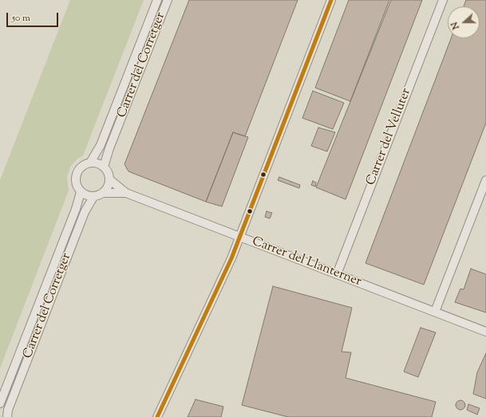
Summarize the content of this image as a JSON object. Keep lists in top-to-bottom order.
{
  "streets": {
    "street": ["Carrer del Corretger", "Carrer del Velluter", "Carrer del Llanterner"]
  },
  "crossings": [
    ["Carrer del Corretger", "Carrer del Llanterner"],
    ["Carrer del Velluter", "Carrer del Llanterner"]
  ],
  "scale_bar": "50 m",
  "north": "left"
}
